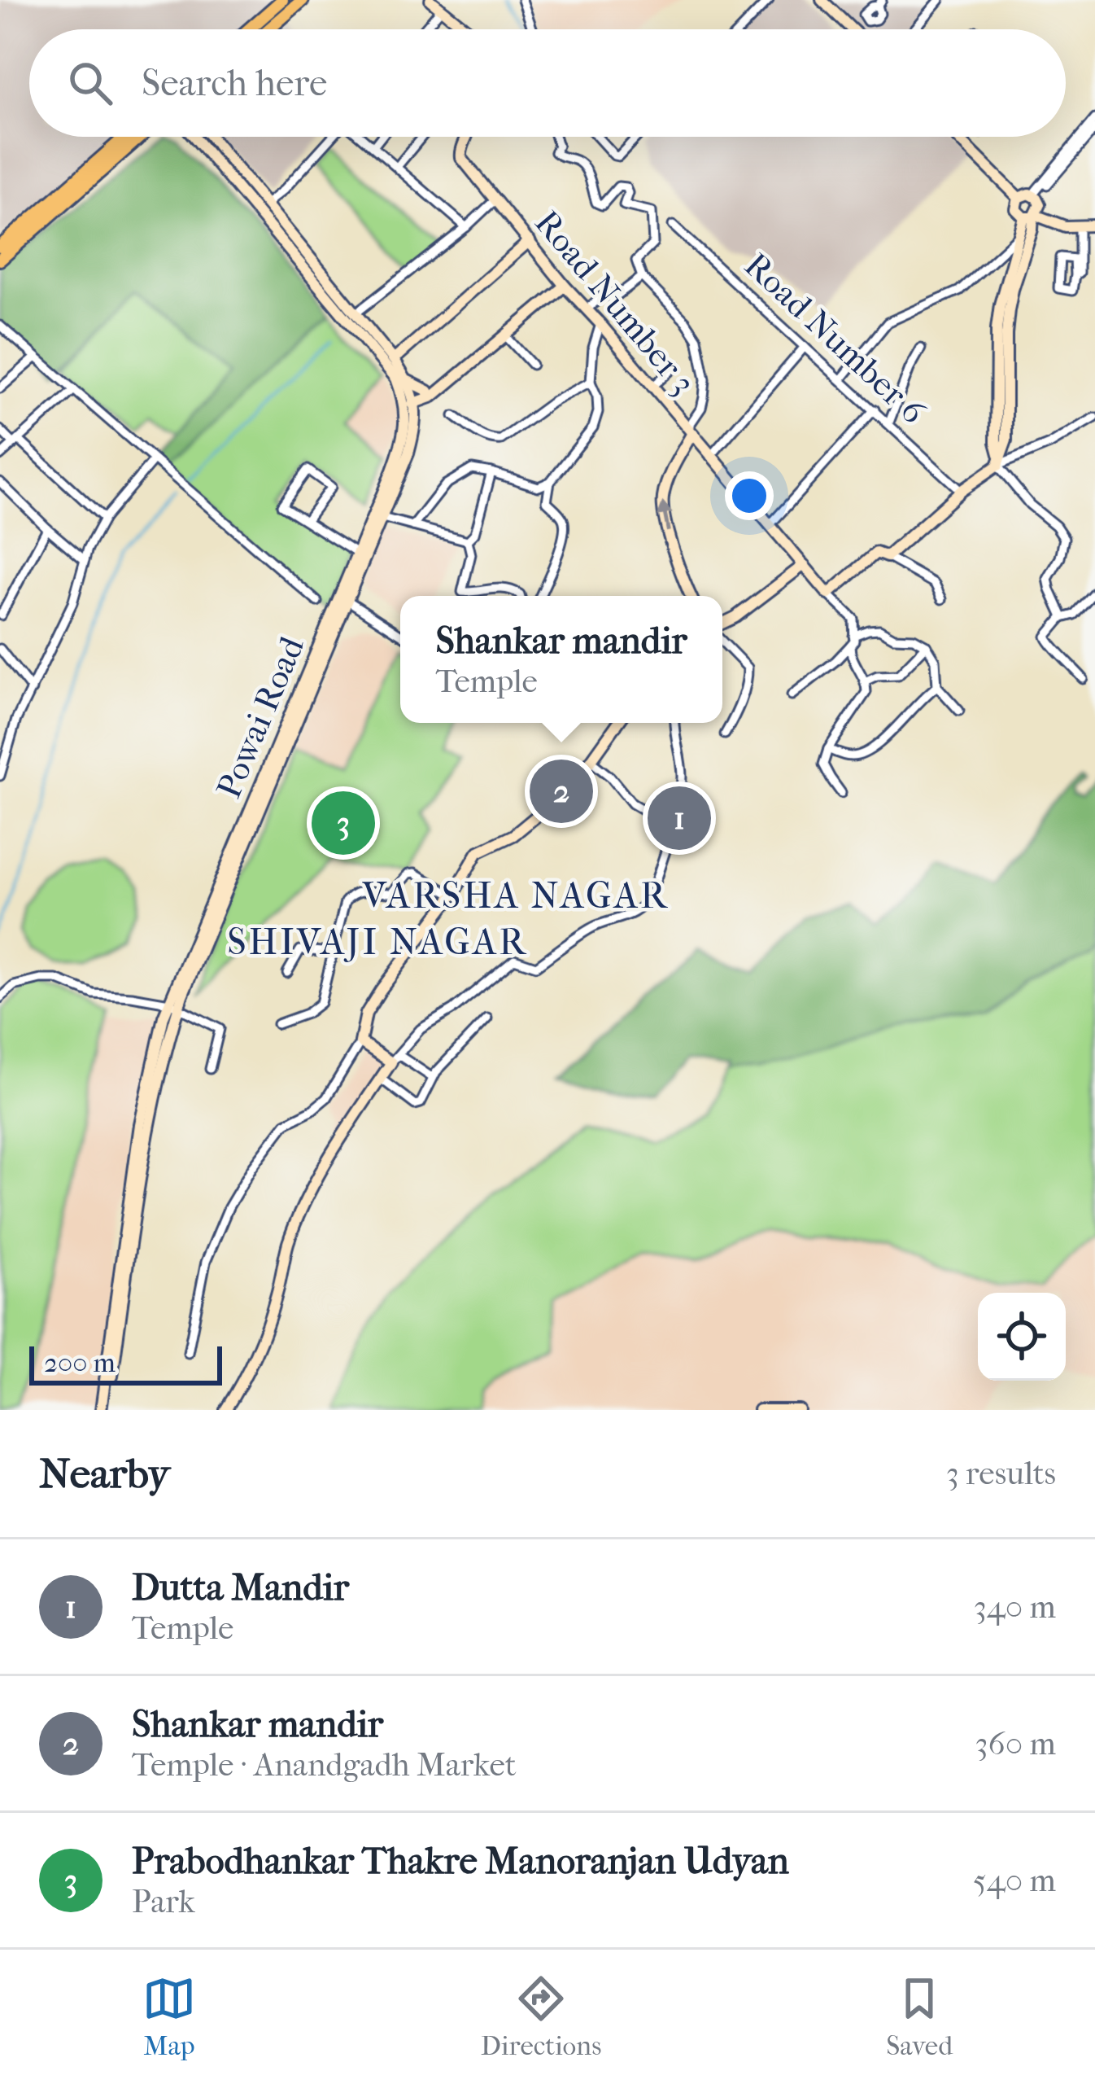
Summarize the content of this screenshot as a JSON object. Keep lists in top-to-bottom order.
{
  "streets": {
    "street": ["Road Number 3", "Road Number 6", "Powai Road"]
  },
  "districts": ["VARSHA NAGAR", "SHIVAJI NAGAR"],
  "scale_bar": "200 m",
  "page": {
    "search": "Search here",
    "popup": ["Shankar mandir", "Temple"],
    "pins": ["2", "1", "3"],
    "scale": "200 m",
    "heading": ["Nearby", "3 results"],
    "list": [
      {
        "mark": "1",
        "name": "Dutta Mandir",
        "note": "Temple",
        "value": "340 m"
      },
      {
        "mark": "2",
        "name": "Shankar mandir",
        "note": "Temple · Anandgadh Market",
        "value": "360 m"
      },
      {
        "mark": "3",
        "name": "Prabodhankar Thakre Manoranjan Udyan",
        "note": "Park",
        "value": "540 m"
      }
    ],
    "nav": ["Map", "Directions", "Saved"]
  }
}
